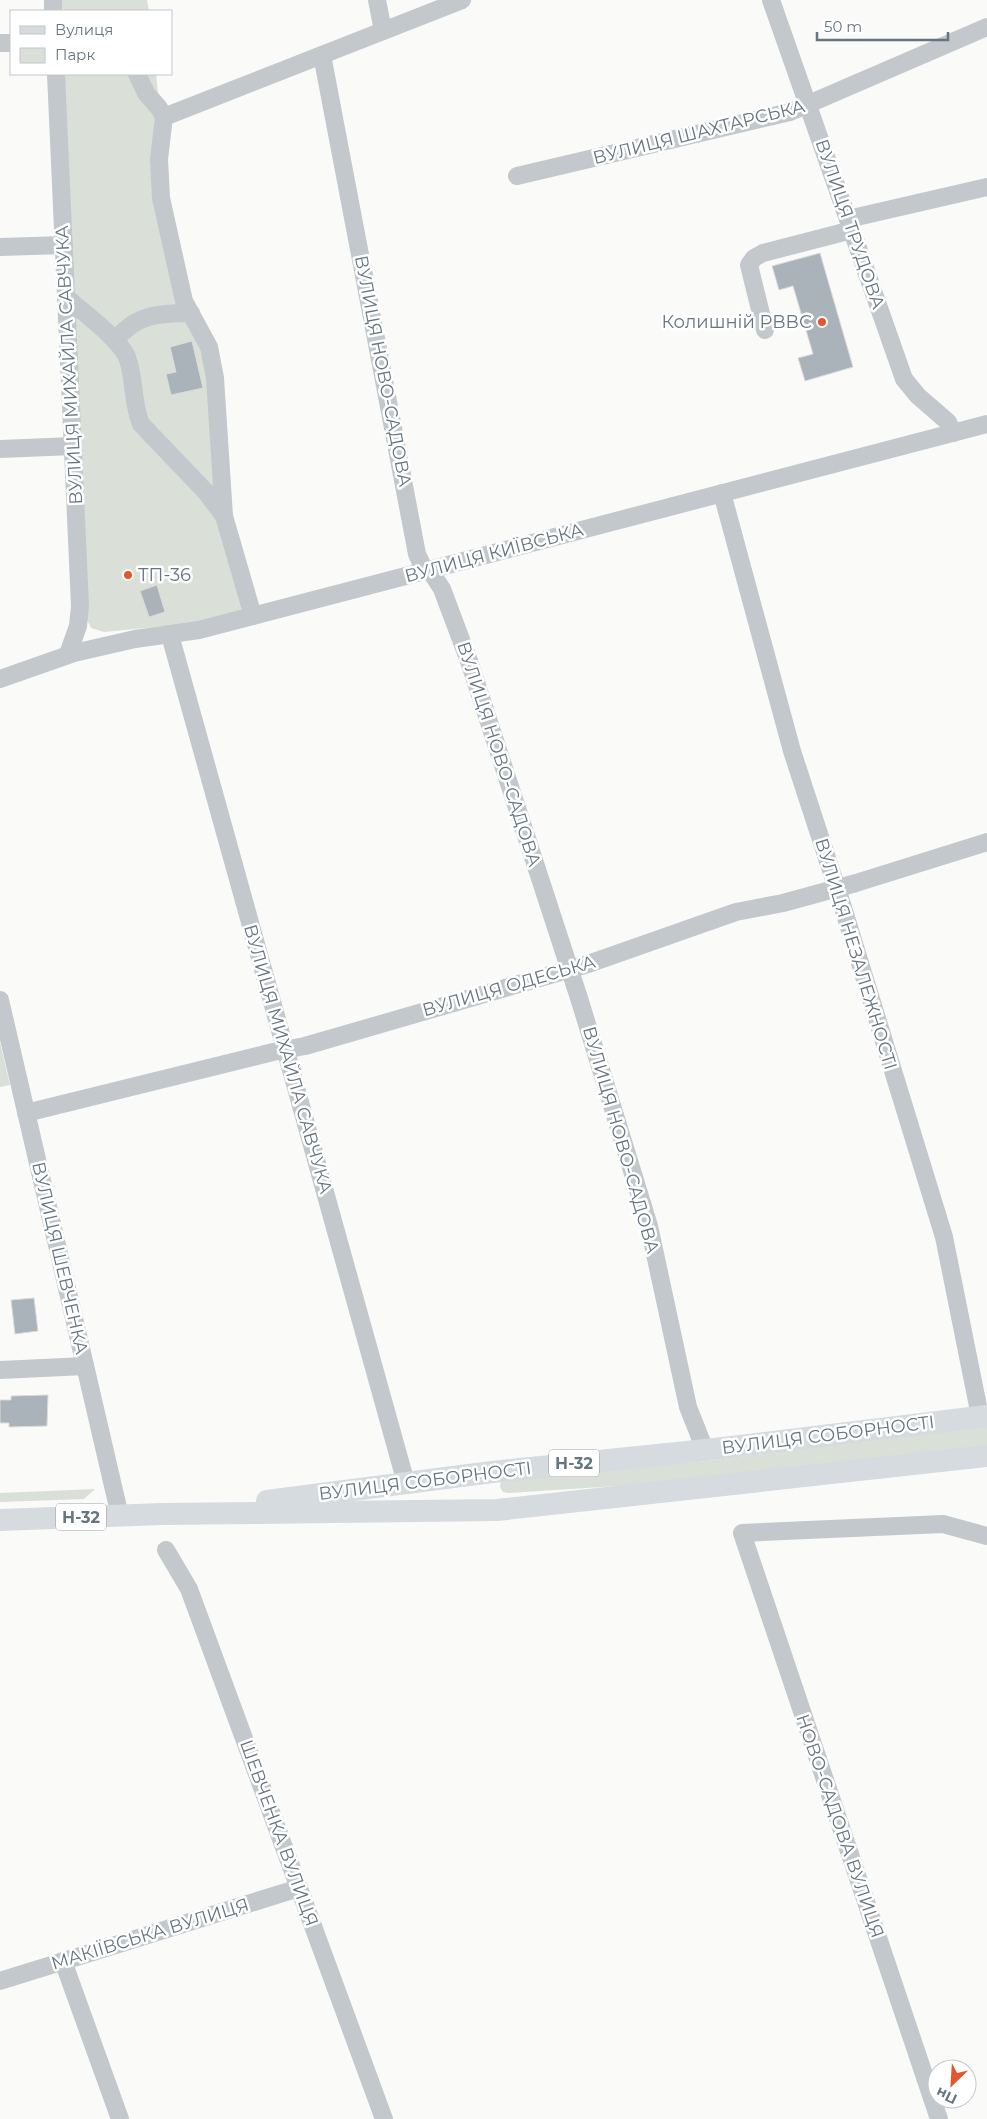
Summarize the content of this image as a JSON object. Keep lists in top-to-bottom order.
{
  "streets": {
    "main road": ["ВУЛИЦЯ СОБОРНОСТІ", "Н-32"],
    "street": [
      "ВУЛИЦЯ ШАХТАРСЬКА",
      "ВУЛИЦЯ ТРУДОВА",
      "ВУЛИЦЯ МИХАЙЛА САВЧУКА",
      "ВУЛИЦЯ НОВО-САДОВА",
      "ВУЛИЦЯ КИЇВСЬКА",
      "ВУЛИЦЯ НЕЗАЛЕЖНОСТІ",
      "ВУЛИЦЯ ОДЕСЬКА",
      "ВУЛИЦЯ ШЕВЧЕНКА",
      "НОВО-САДОВА ВУЛИЦЯ",
      "ШЕВЧЕНКА ВУЛИЦЯ",
      "МАКІЇВСЬКА ВУЛИЦЯ"
    ]
  },
  "crossings": [
    ["ВУЛИЦЯ ШАХТАРСЬКА", "ВУЛИЦЯ ТРУДОВА"],
    ["ВУЛИЦЯ ТРУДОВА", "ВУЛИЦЯ КИЇВСЬКА"],
    ["ВУЛИЦЯ МИХАЙЛА САВЧУКА", "ВУЛИЦЯ КИЇВСЬКА"],
    ["ВУЛИЦЯ МИХАЙЛА САВЧУКА", "ВУЛИЦЯ ОДЕСЬКА"],
    ["ВУЛИЦЯ МИХАЙЛА САВЧУКА", "ВУЛИЦЯ СОБОРНОСТІ"],
    ["ВУЛИЦЯ НОВО-САДОВА", "ВУЛИЦЯ КИЇВСЬКА"],
    ["ВУЛИЦЯ НОВО-САДОВА", "ВУЛИЦЯ ОДЕСЬКА"],
    ["ВУЛИЦЯ НОВО-САДОВА", "ВУЛИЦЯ СОБОРНОСТІ"],
    ["ВУЛИЦЯ КИЇВСЬКА", "ВУЛИЦЯ НЕЗАЛЕЖНОСТІ"],
    ["ВУЛИЦЯ НЕЗАЛЕЖНОСТІ", "ВУЛИЦЯ ОДЕСЬКА"],
    ["ВУЛИЦЯ НЕЗАЛЕЖНОСТІ", "ВУЛИЦЯ СОБОРНОСТІ"],
    ["ВУЛИЦЯ ОДЕСЬКА", "ВУЛИЦЯ ШЕВЧЕНКА"],
    ["ВУЛИЦЯ ШЕВЧЕНКА", "ВУЛИЦЯ СОБОРНОСТІ"],
    ["ШЕВЧЕНКА ВУЛИЦЯ", "МАКІЇВСЬКА ВУЛИЦЯ"]
  ],
  "places": ["Колишній РВВС", "ТП-36"],
  "legend": ["Вулиця", "Парк"],
  "scale_bar": "50 m",
  "north": "bottom left"
}
